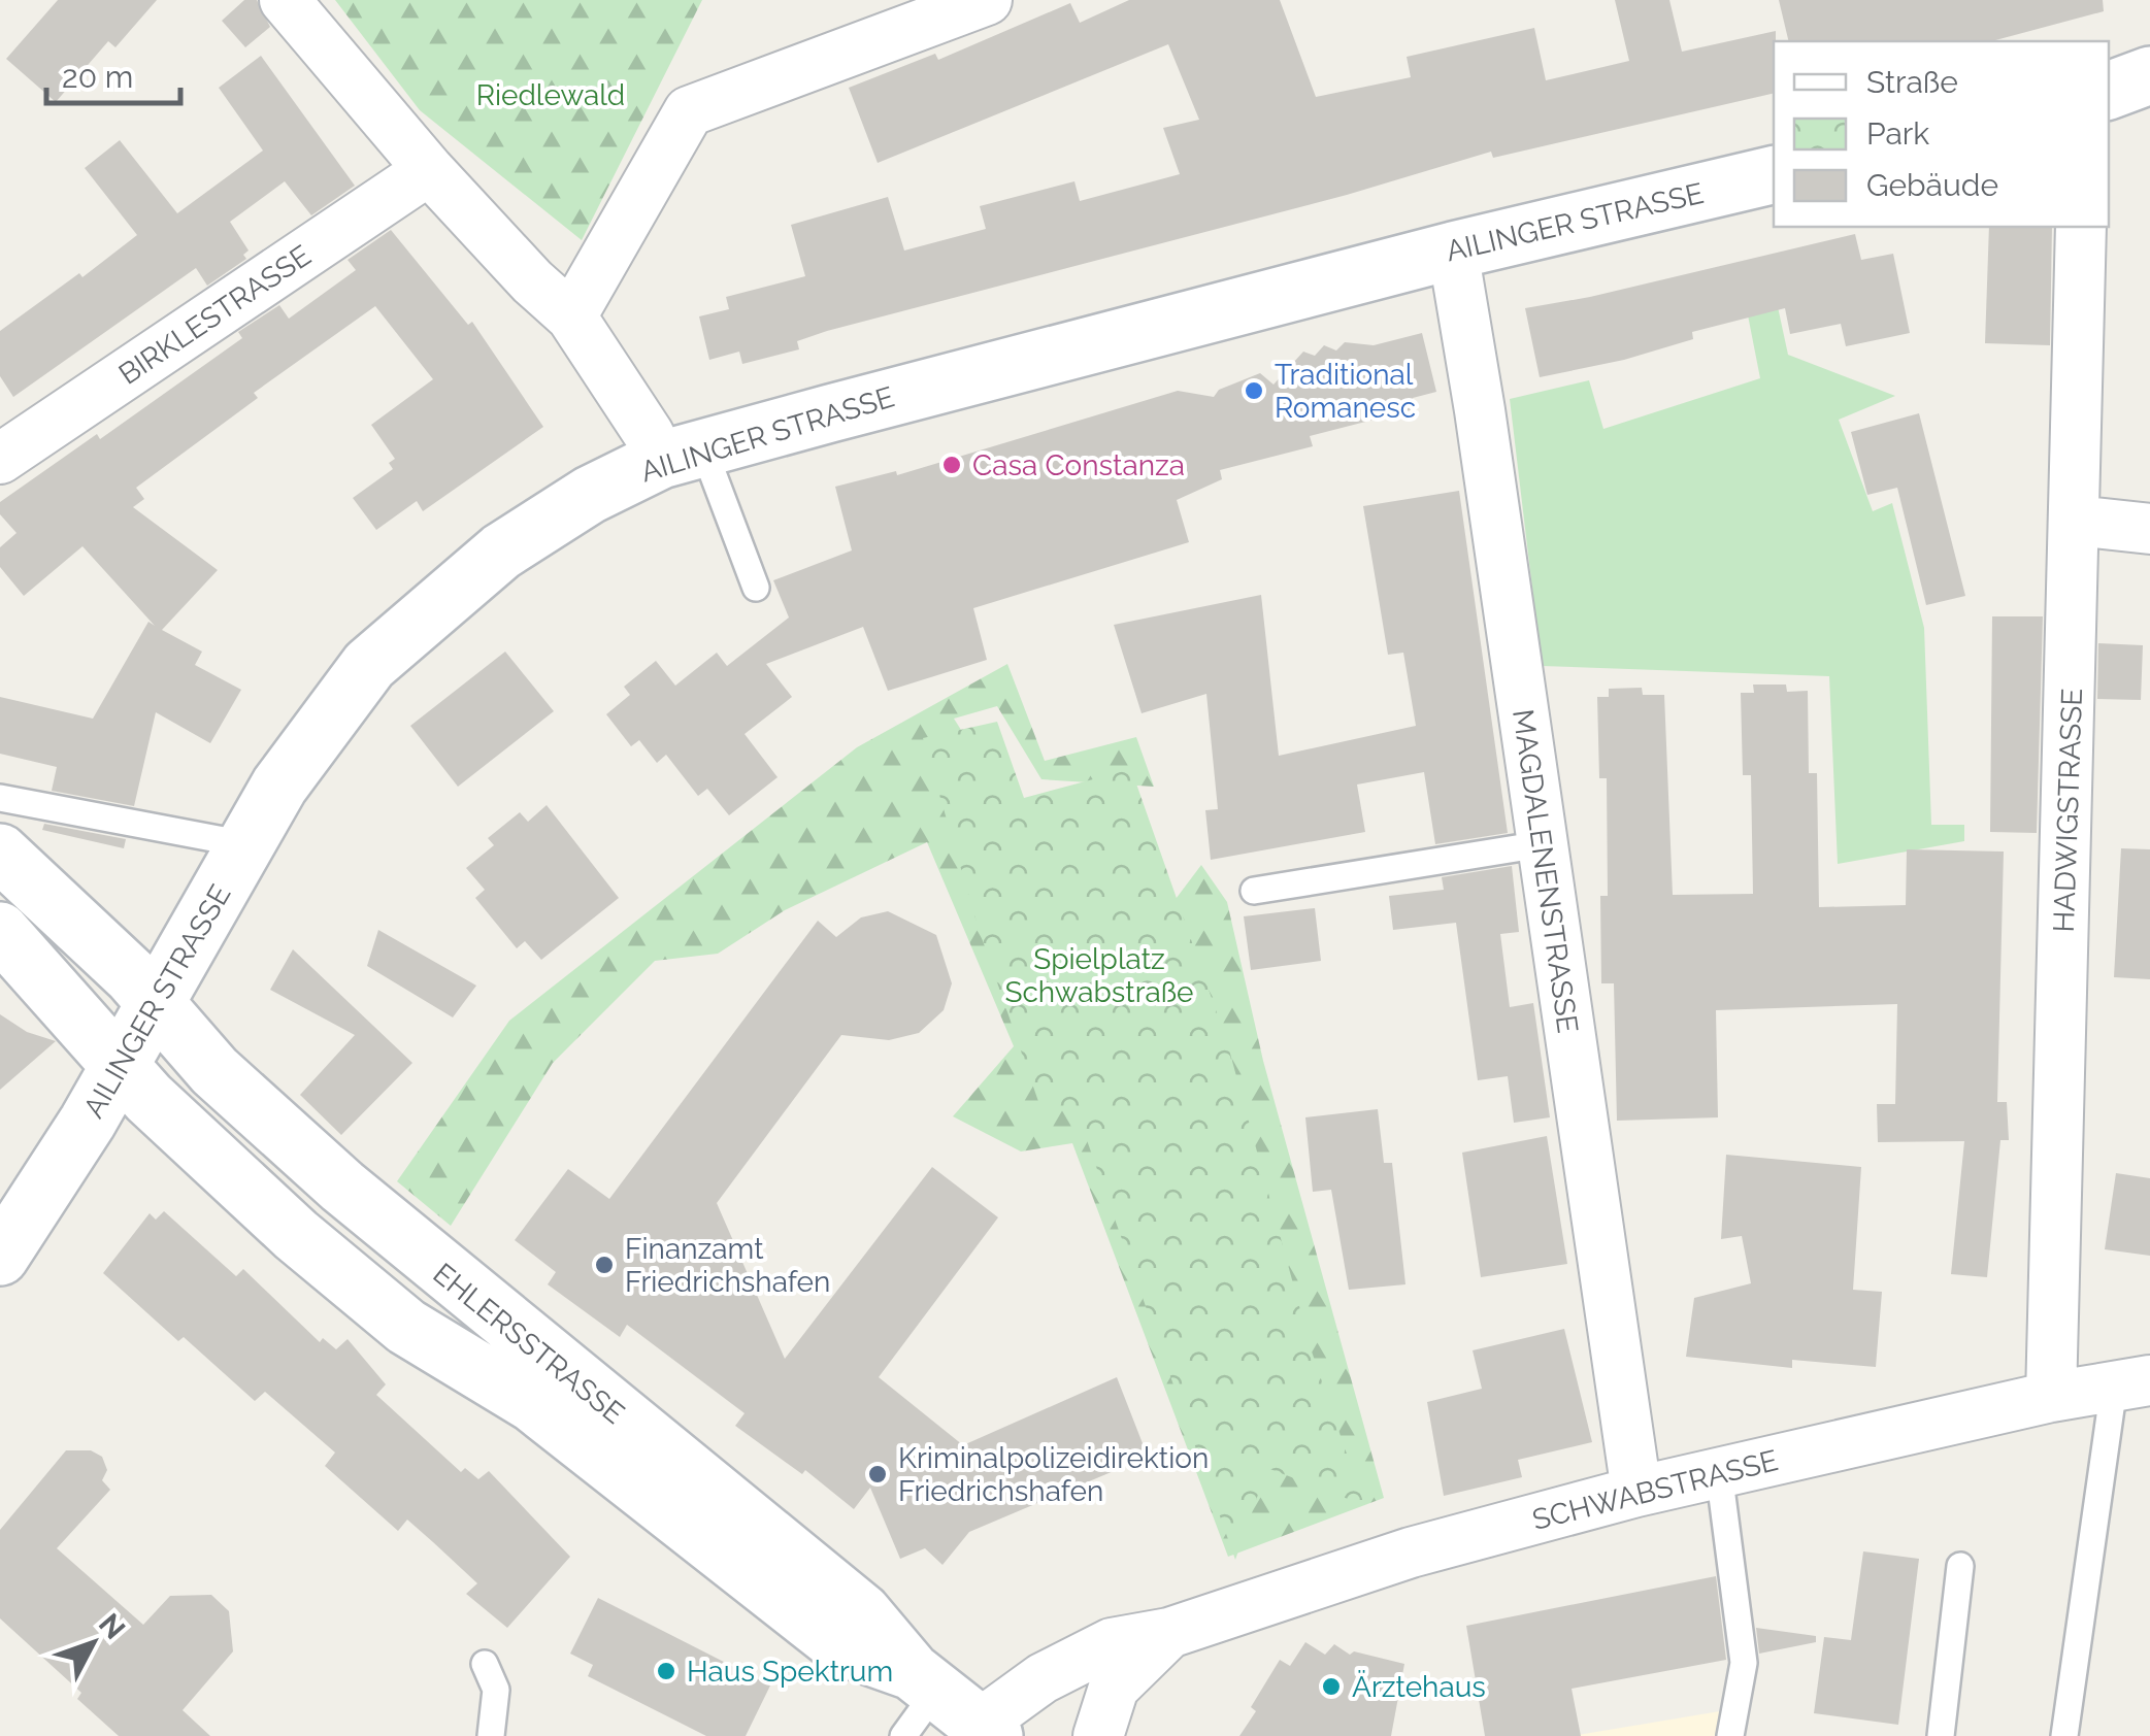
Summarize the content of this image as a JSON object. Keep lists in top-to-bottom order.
{
  "streets": {
    "street": [
      "AILINGER STRASSE",
      "BIRKLESTRASSE",
      "HADWIGSTRASSE",
      "MAGDALENENSTRASSE",
      "EHLERSSTRASSE",
      "SCHWABSTRASSE"
    ]
  },
  "crossings": [
    ["AILINGER STRASSE", "MAGDALENENSTRASSE"],
    ["AILINGER STRASSE", "EHLERSSTRASSE"],
    ["HADWIGSTRASSE", "SCHWABSTRASSE"],
    ["MAGDALENENSTRASSE", "SCHWABSTRASSE"],
    ["EHLERSSTRASSE", "SCHWABSTRASSE"]
  ],
  "parks": ["Riedlewald", "Spielplatz Schwabstraße"],
  "places": [
    "Traditional Romanesc",
    "Casa Constanza",
    "Finanzamt Friedrichshafen",
    "Kriminalpolizeidirektion Friedrichshafen",
    "Haus Spektrum",
    "Ärztehaus"
  ],
  "legend": ["Straße", "Park", "Gebäude"],
  "scale_bar": "20 m",
  "north": "top right"
}
